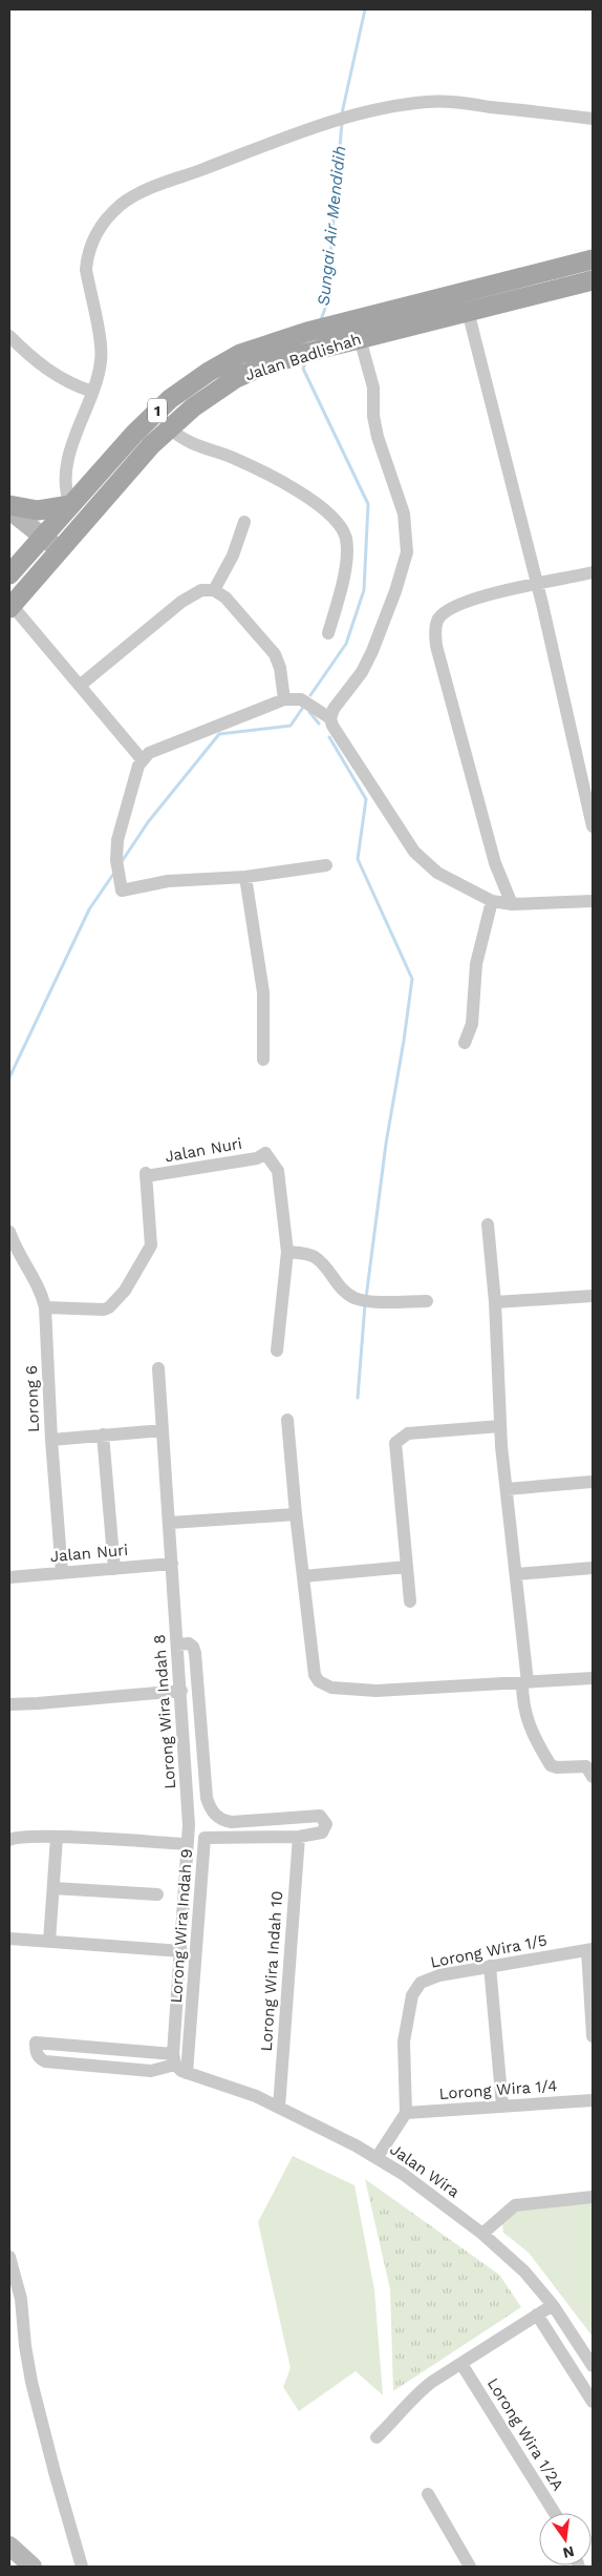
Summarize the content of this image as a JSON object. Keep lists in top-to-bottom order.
{
  "streets": {
    "main road": ["Jalan Badlishah", "1"],
    "street": [
      "Jalan Nuri",
      "Lorong 6",
      "Lorong Wira Indah 8",
      "Lorong Wira Indah 9",
      "Lorong Wira 1/5",
      "Lorong Wira Indah 10",
      "Lorong Wira 1/4",
      "Jalan Wira",
      "Lorong Wira 1/2A"
    ]
  },
  "crossings": [
    ["Jalan Nuri", "Lorong 6"],
    ["Jalan Nuri", "Lorong Wira Indah 8"],
    ["Lorong Wira Indah 8", "Lorong Wira Indah 9"],
    ["Lorong Wira Indah 8", "Jalan Wira"],
    ["Lorong Wira Indah 9", "Lorong Wira Indah 10"],
    ["Lorong Wira Indah 9", "Jalan Wira"],
    ["Lorong Wira 1/5", "Lorong Wira 1/4"],
    ["Lorong Wira Indah 10", "Jalan Wira"]
  ],
  "water": ["Sungai Air Mendidih"],
  "north": "bottom"
}
